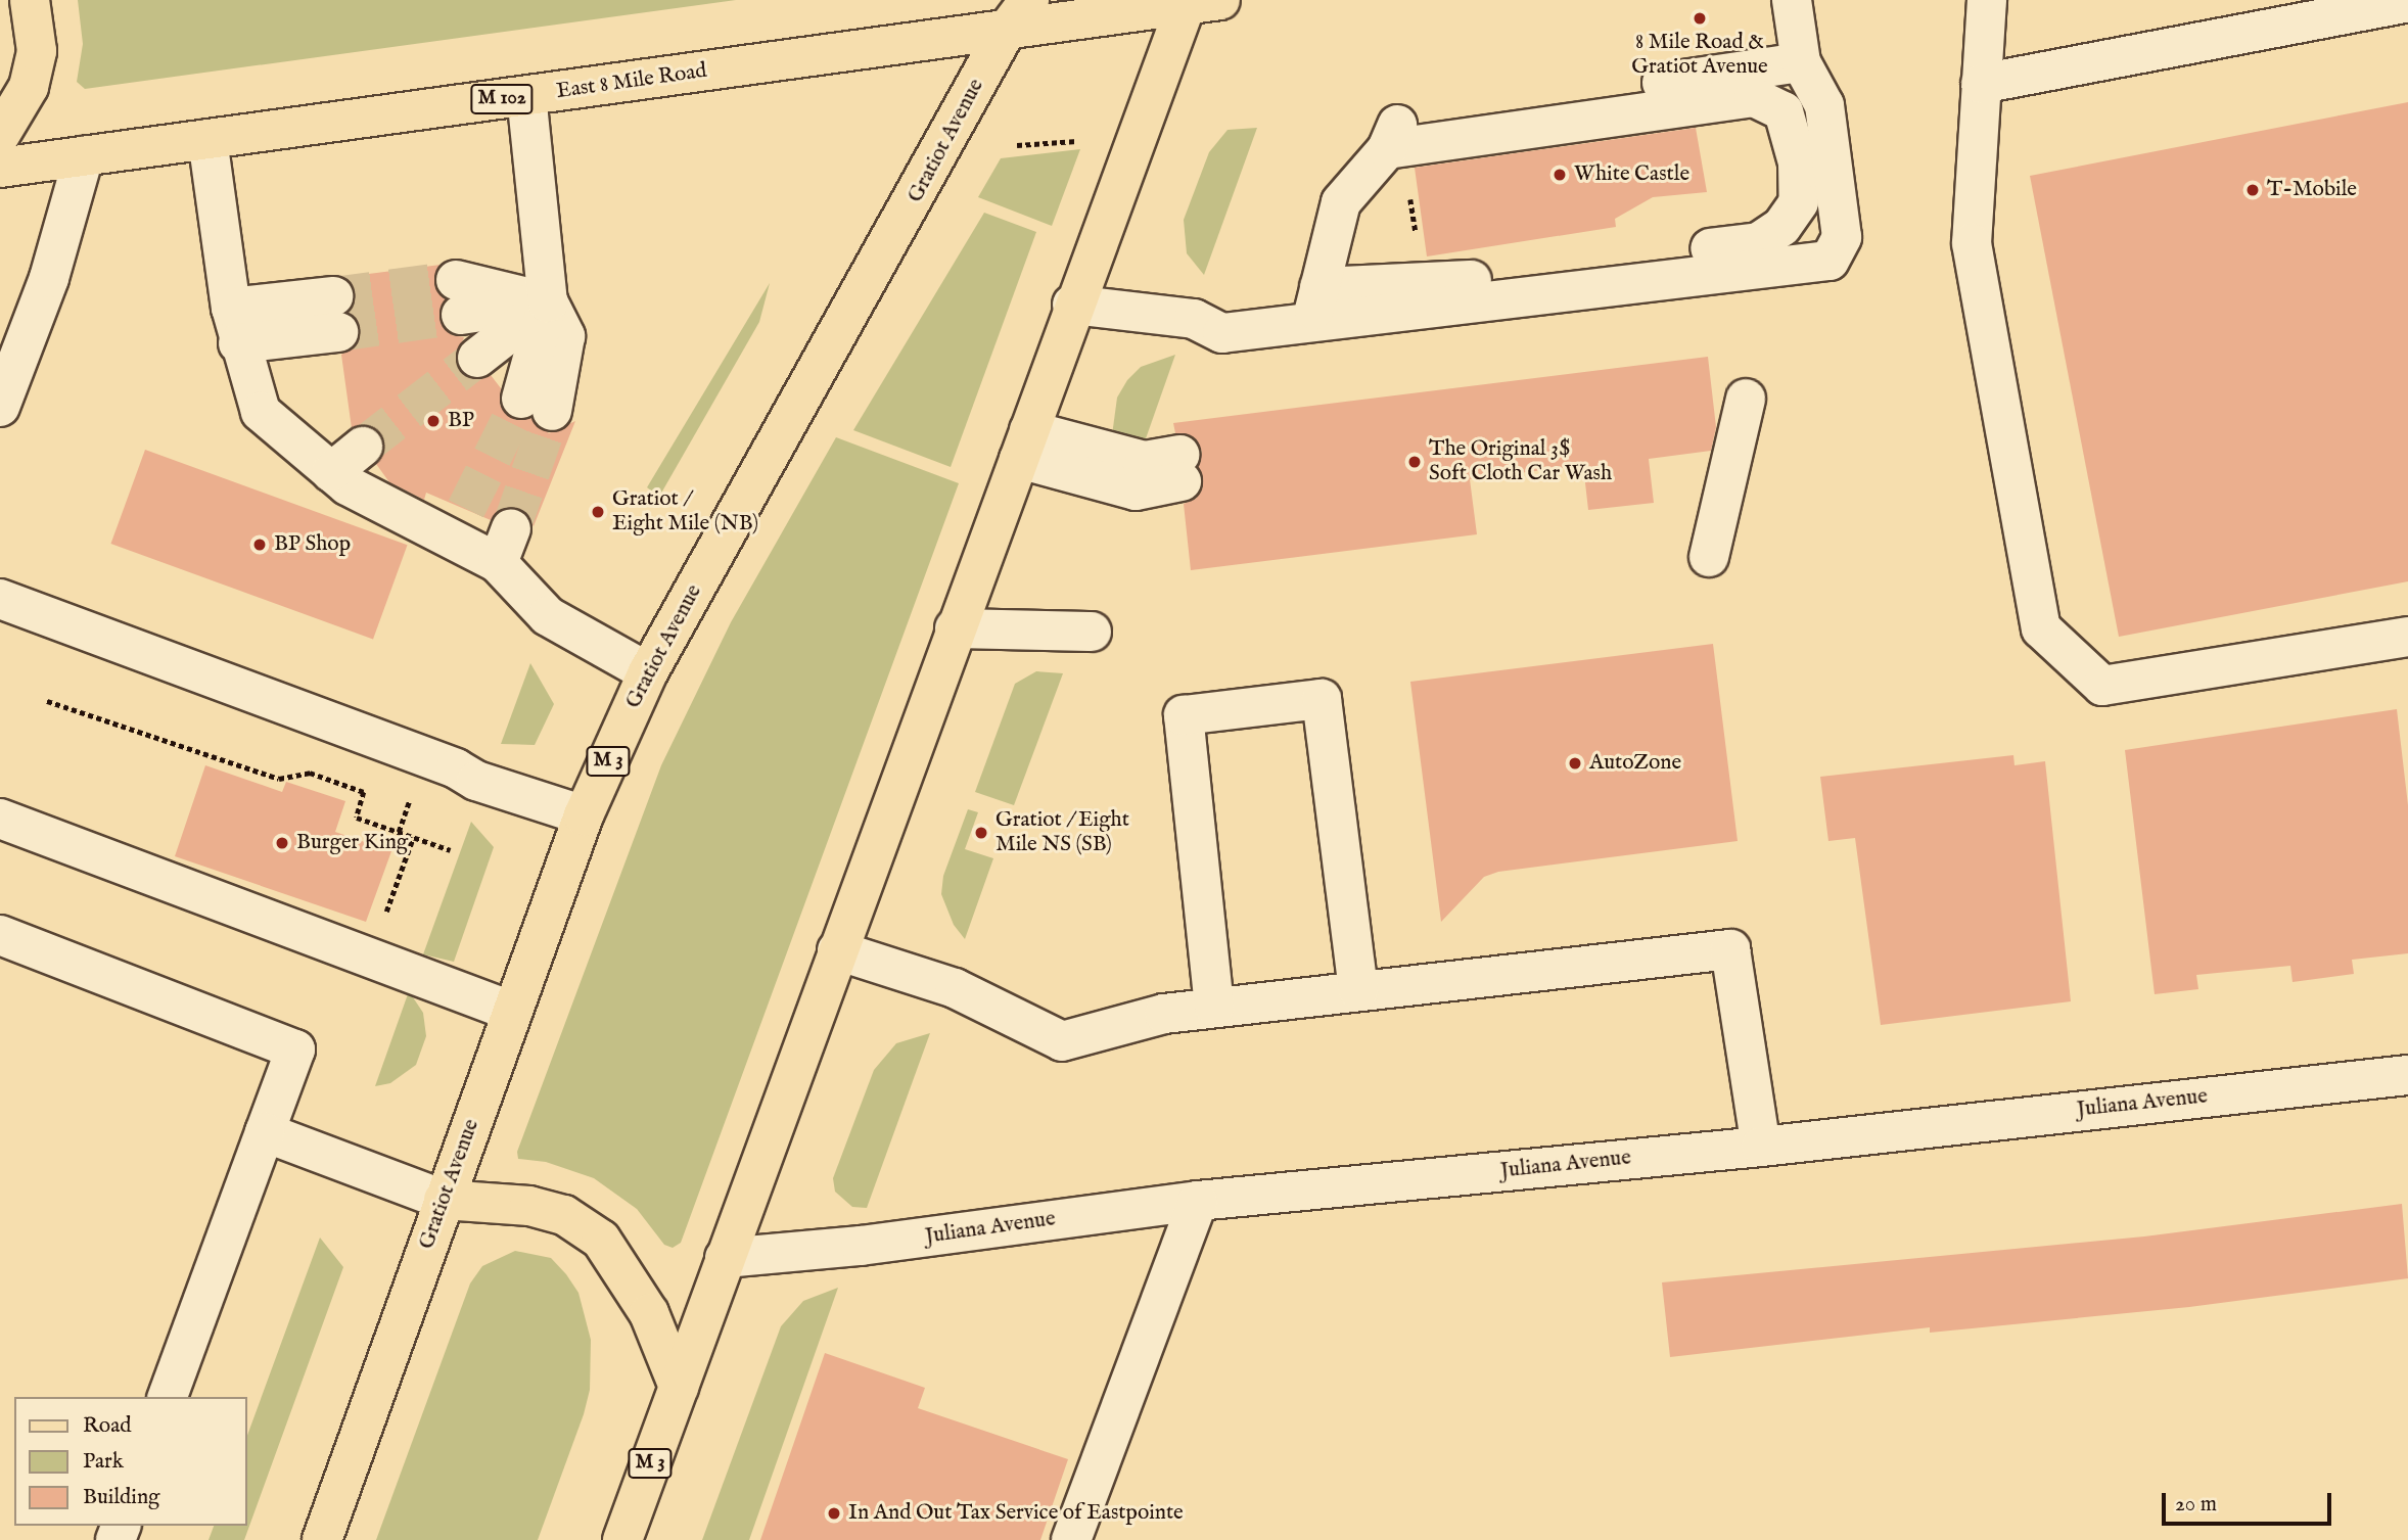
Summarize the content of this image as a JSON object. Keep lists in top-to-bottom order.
{
  "streets": {
    "main road": [
      "East 8 Mile Road",
      "M 102",
      "Gratiot Avenue",
      "M 3"
    ],
    "street": ["Juliana Avenue"]
  },
  "crossings": [
    ["East 8 Mile Road", "Gratiot Avenue"],
    ["East 8 Mile Road", "M 3"],
    ["M 3", "Juliana Avenue"]
  ],
  "places": [
    "8 Mile Road & Gratiot Avenue",
    "White Castle",
    "T-Mobile",
    "BP",
    "The Original 3$ Soft Cloth Car Wash",
    "Gratiot / Eight Mile (NB)",
    "BP Shop",
    "AutoZone",
    "Gratiot / Eight Mile NS (SB)",
    "Burger King",
    "In And Out Tax Service of Eastpointe"
  ],
  "legend": ["Road", "Park", "Building"],
  "scale_bar": "20 m"
}
